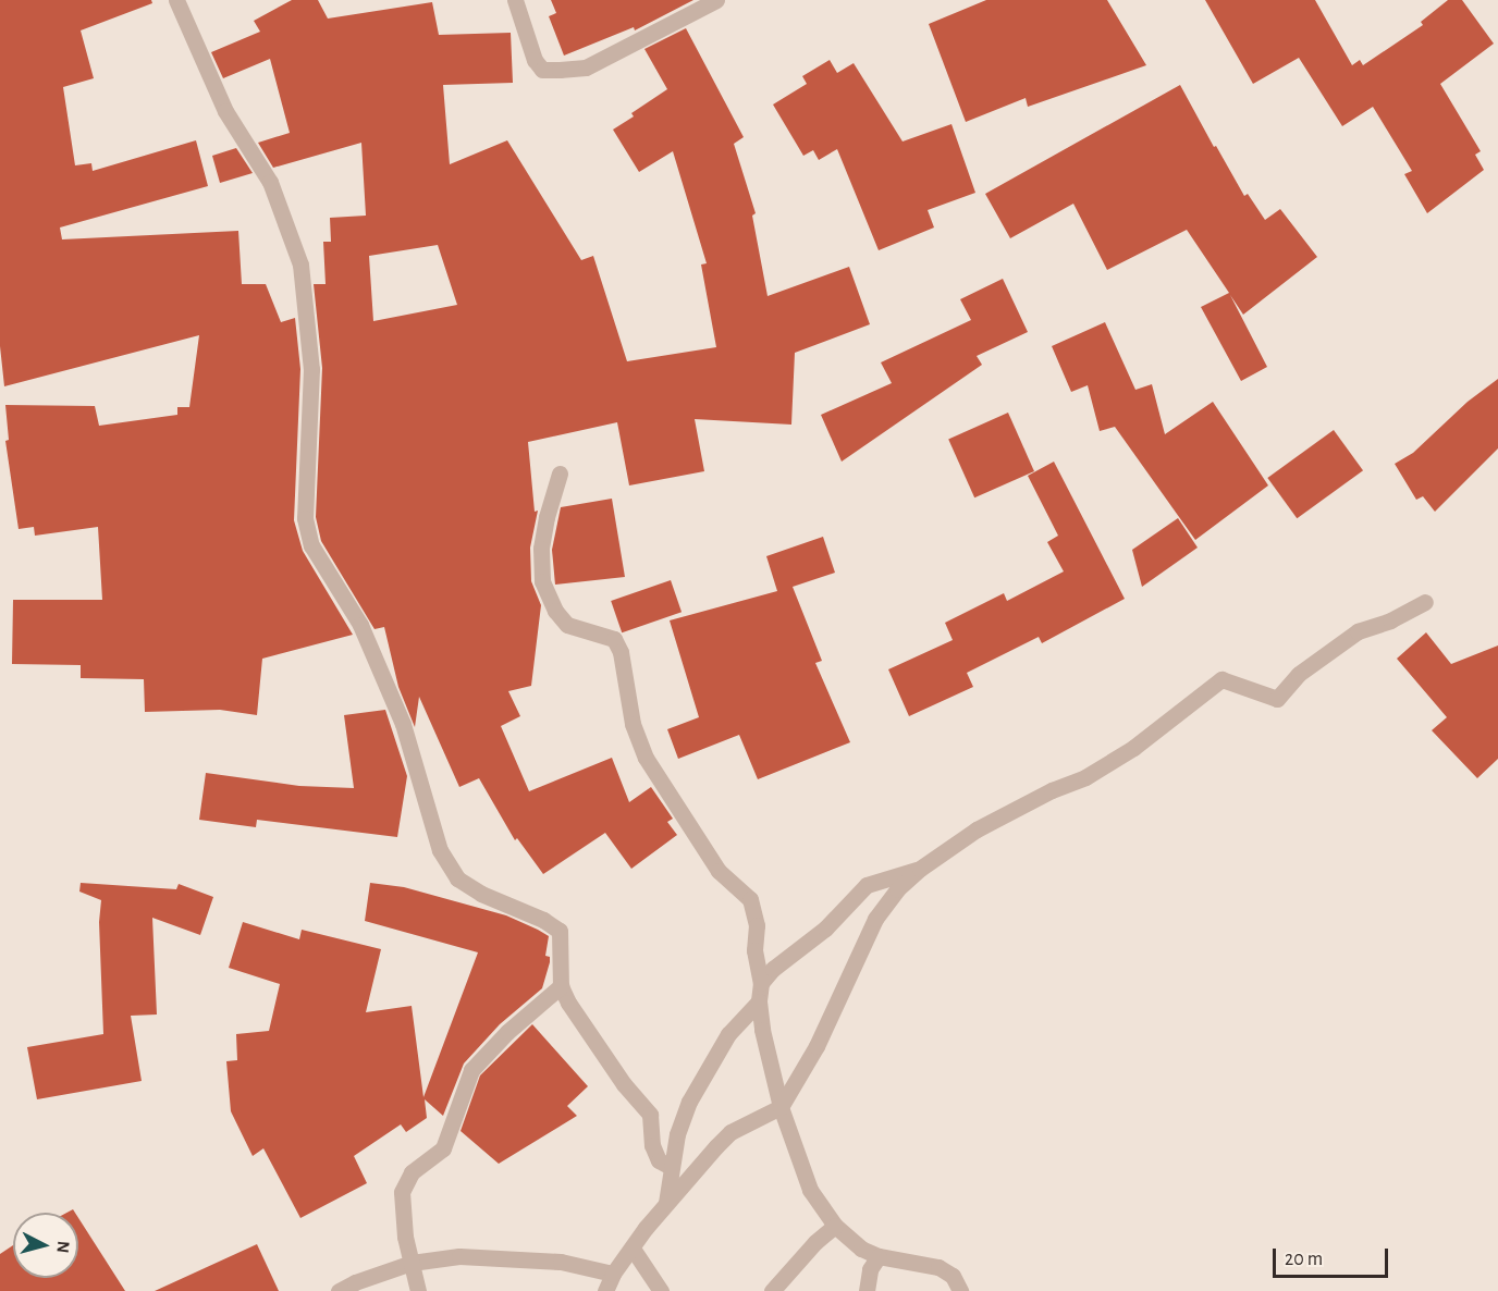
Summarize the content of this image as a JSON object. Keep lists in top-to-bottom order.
{
  "scale_bar": "20 m",
  "north": "right"
}
